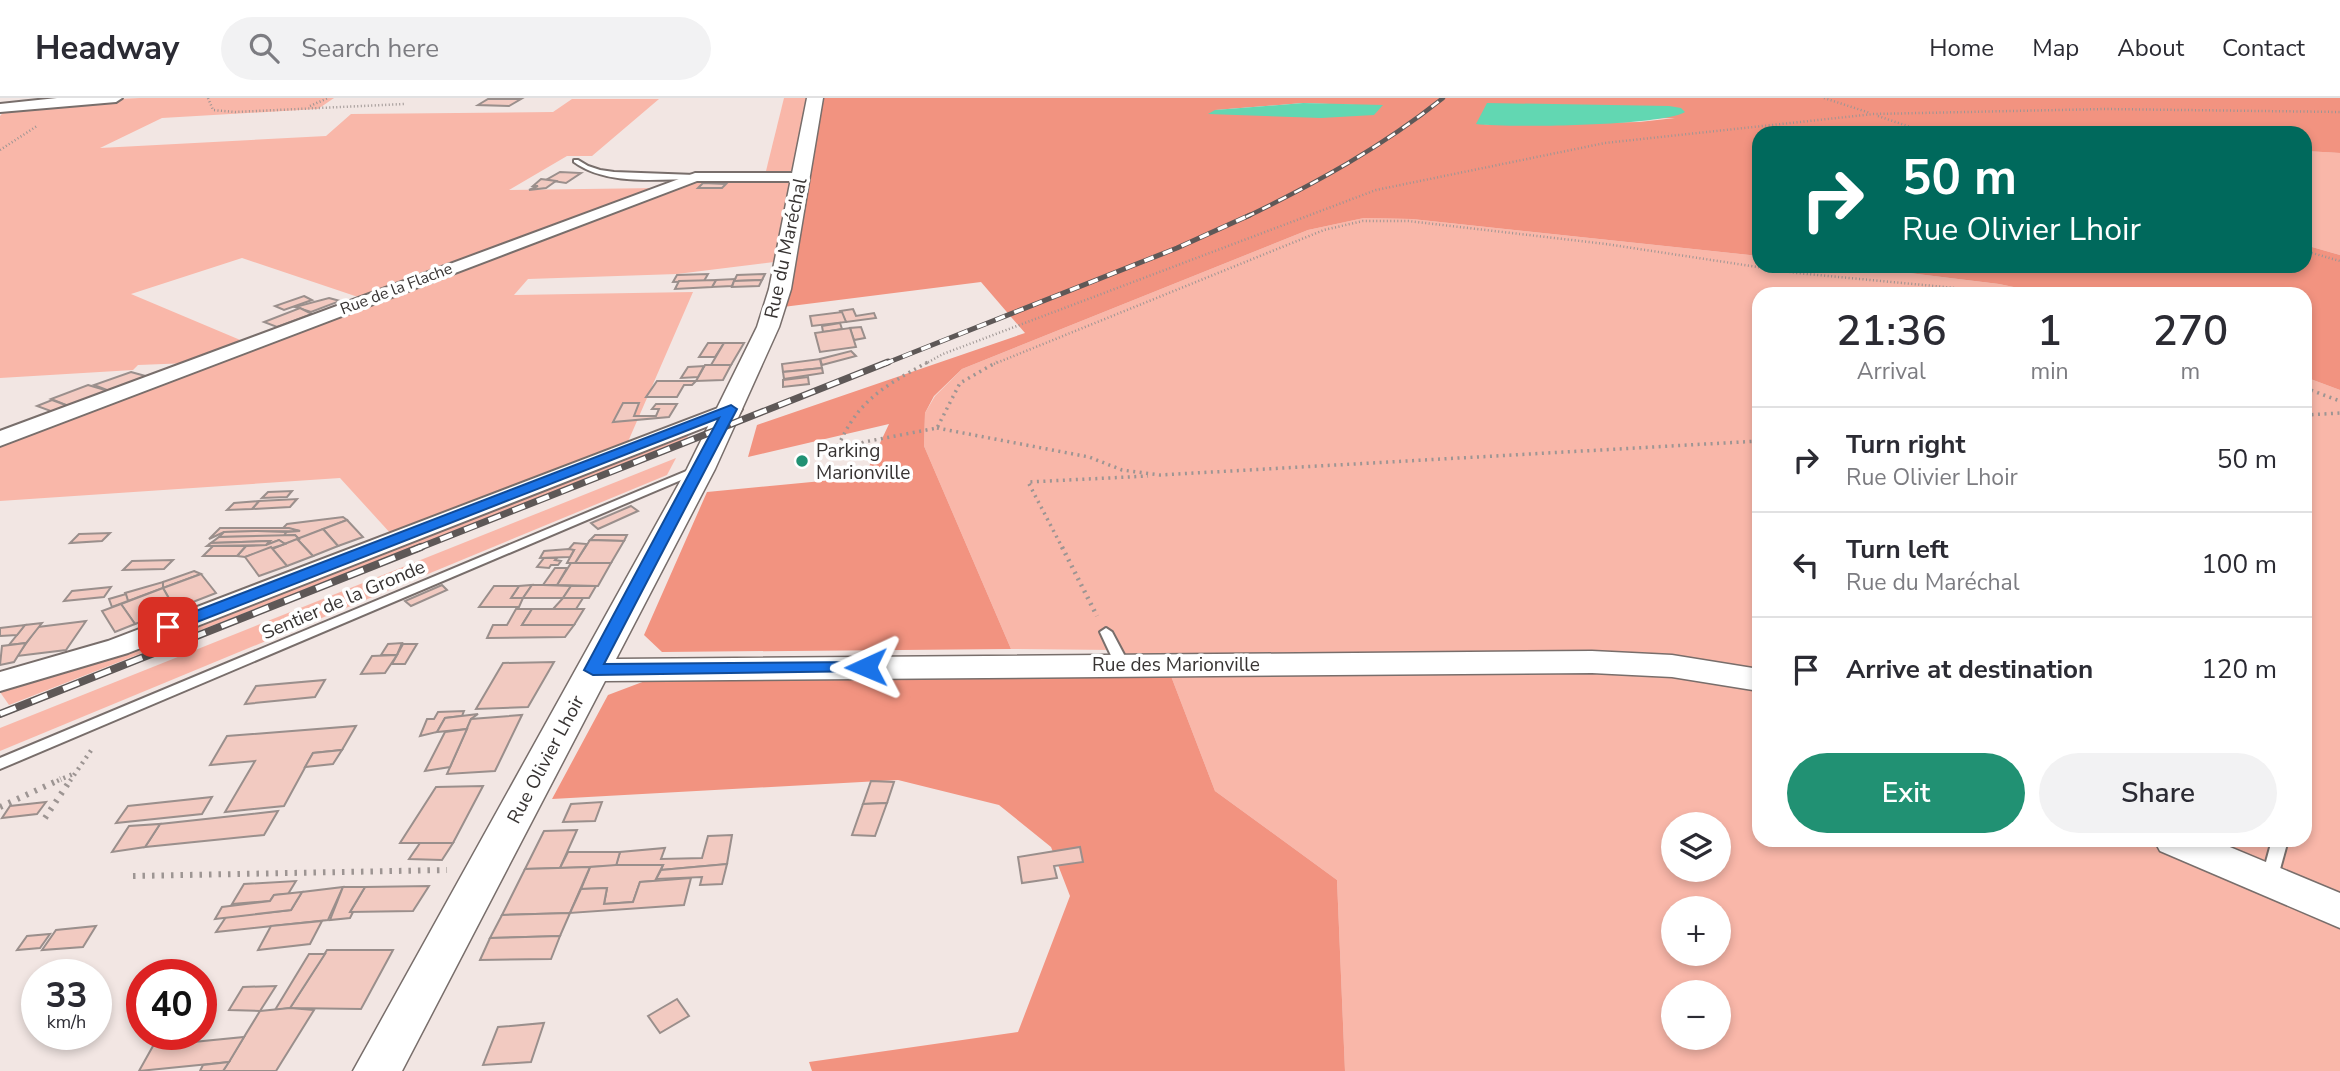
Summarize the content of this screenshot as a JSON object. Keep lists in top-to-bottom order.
{
  "streets": {
    "street": [
      "Rue du Maréchal",
      "Rue de la Flache",
      "Rue des Marionville",
      "Rue Olivier Lhoir"
    ],
    "lane": ["Sentier de la Gronde"]
  },
  "crossings": [
    ["Rue du Maréchal", "Rue de la Flache"],
    ["Rue du Maréchal", "Rue Olivier Lhoir"],
    ["Sentier de la Gronde", "Rue Olivier Lhoir"],
    ["Rue des Marionville", "Rue Olivier Lhoir"]
  ],
  "places": ["Parking Marionville"],
  "page": {
    "header": "Headway",
    "search": "Search here",
    "nav": [
      "Home",
      "Map",
      "About",
      "Contact"
    ],
    "turn": ["50 m", "Rue Olivier Lhoir"],
    "eta": [
      "21:36",
      "Arrival",
      "1",
      "min",
      "270",
      "m"
    ],
    "list": [
      {
        "name": "Turn right",
        "note": "Rue Olivier Lhoir",
        "value": "50 m"
      },
      {
        "name": "Turn left",
        "note": "Rue du Maréchal",
        "value": "100 m"
      },
      {
        "name": "Arrive at destination",
        "value": "120 m"
      }
    ],
    "buttons": ["Exit", "Share"],
    "map_buttons": ["+", "−"],
    "speed": "33 km/h",
    "limit": "40"
  }
}
